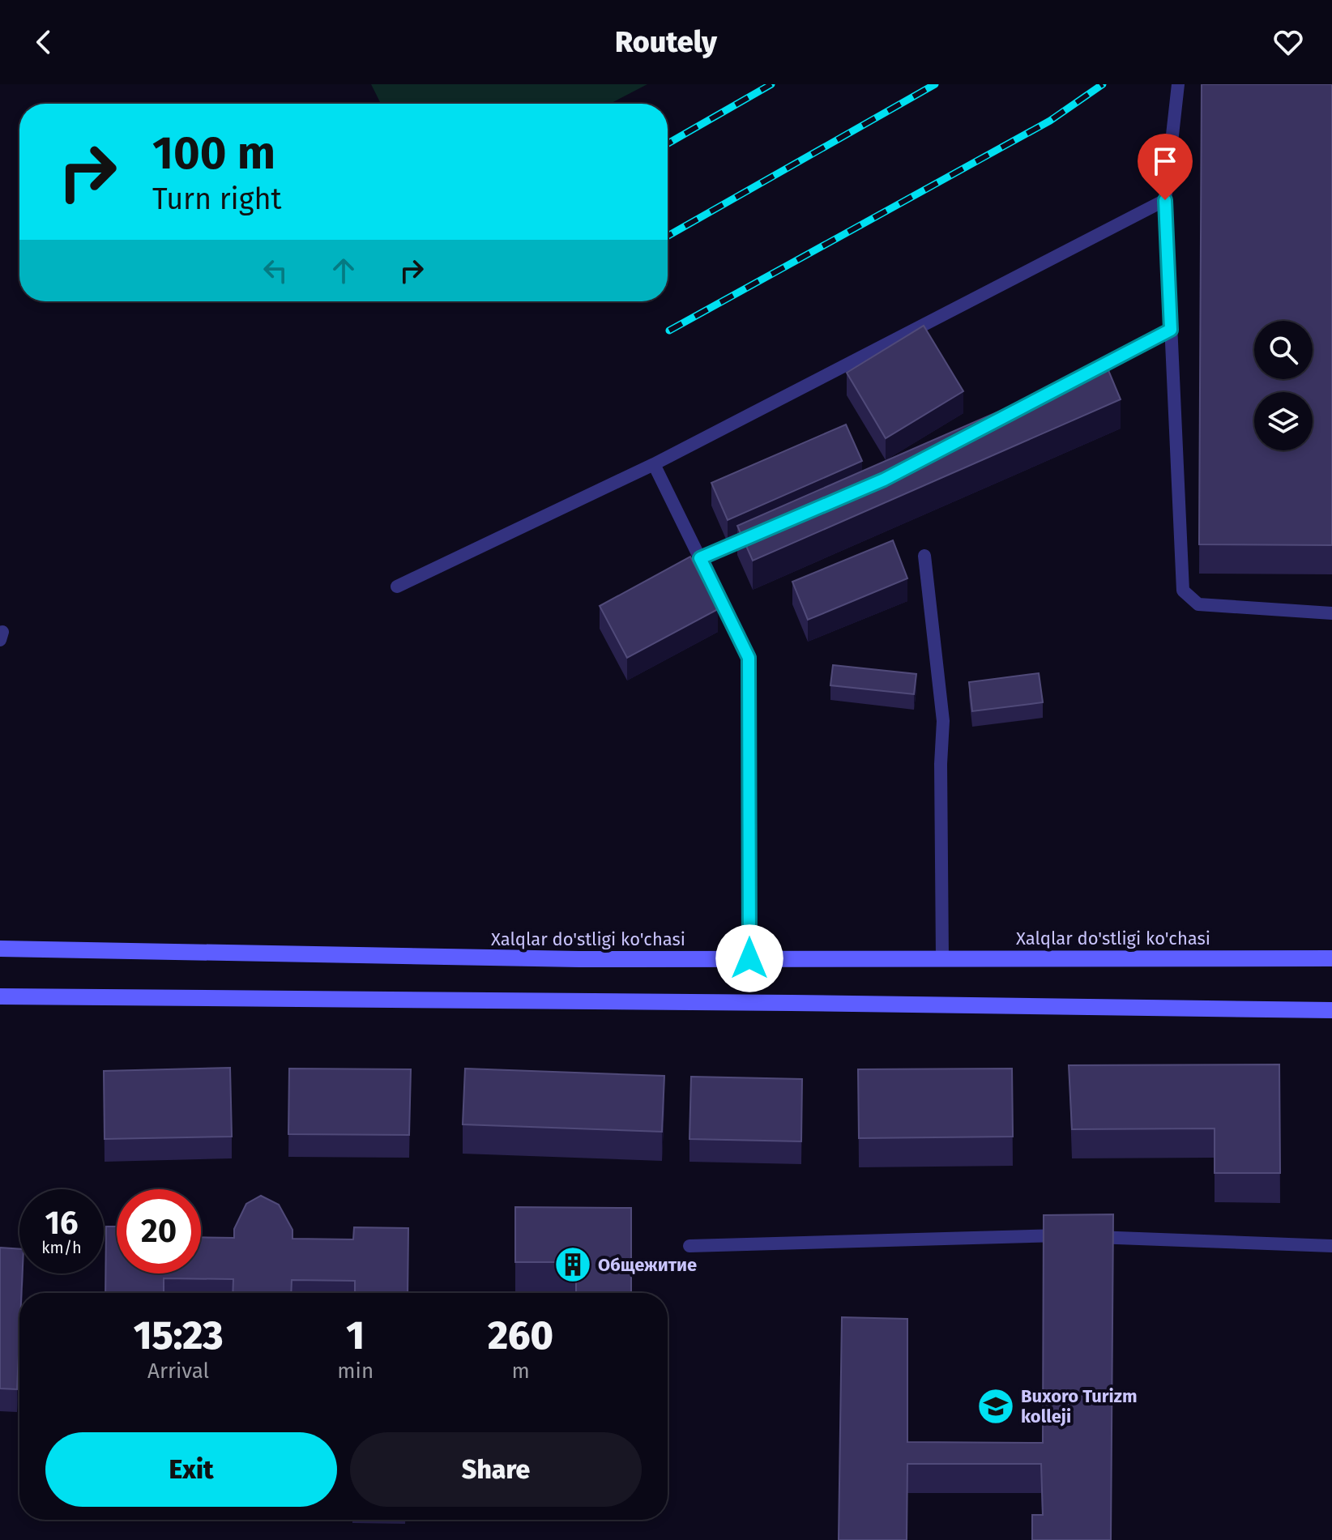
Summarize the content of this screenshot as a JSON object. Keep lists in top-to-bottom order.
{
  "streets": {
    "main road": ["Xalqlar do'stligi ko'chasi"]
  },
  "places": {
    "building": ["Общежитие"],
    "school or university": ["Buxoro Turizm kolleji"]
  },
  "page": {
    "header": "Routely",
    "turn": ["100 m", "Turn right"],
    "speed": "16 km/h",
    "limit": "20",
    "eta": [
      "15:23",
      "Arrival",
      "1",
      "min",
      "260",
      "m"
    ],
    "buttons": ["Exit", "Share"]
  }
}
